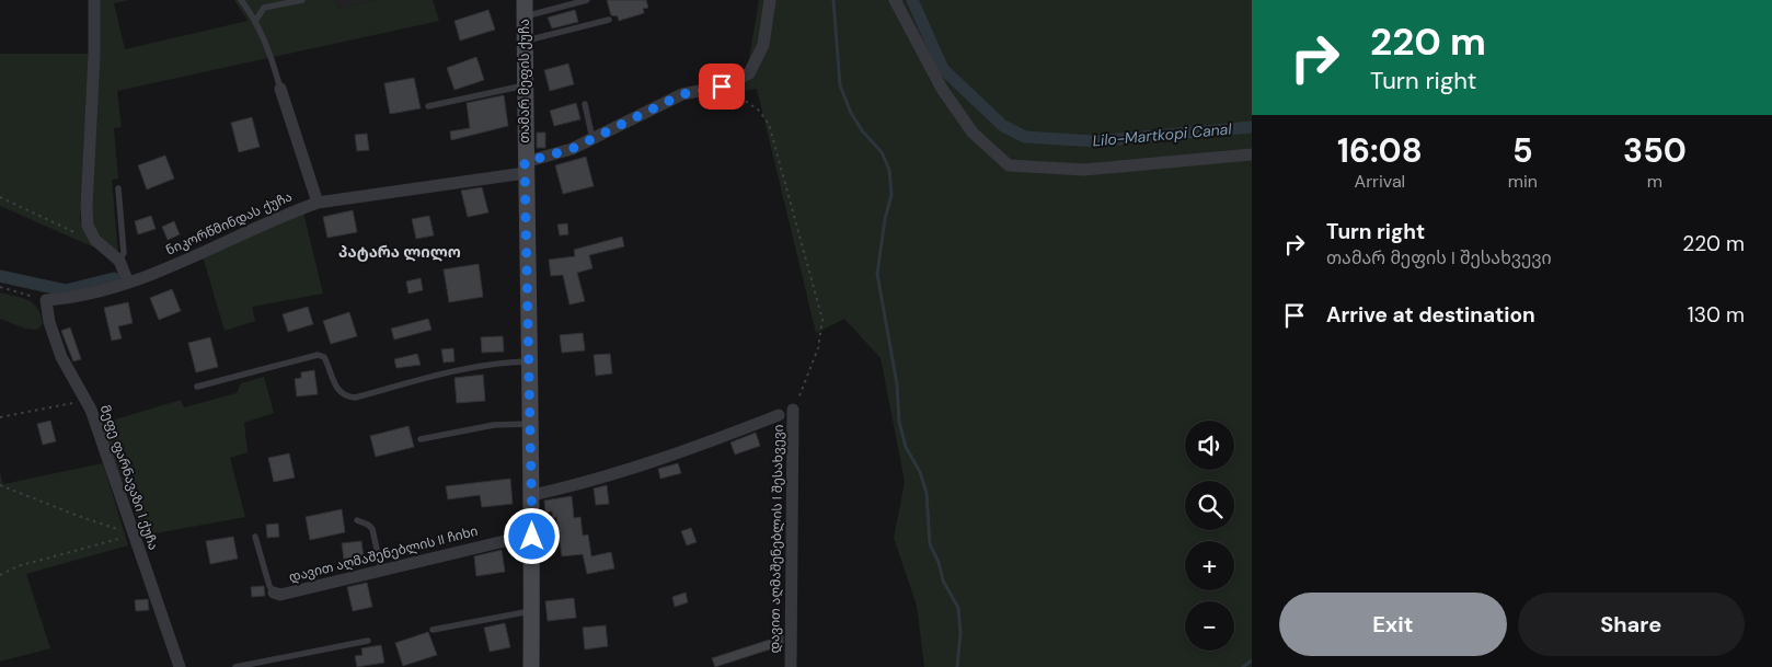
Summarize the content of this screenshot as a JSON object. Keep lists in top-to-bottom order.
{
  "streets": {
    "street": [
      "თამარ მეფის ქუჩა",
      "ნიკორწმინდას ქუჩა",
      "მეფე ფარნავაზი I ქუჩა",
      "დავით აღმაშენებლის I შესახვევი",
      "დავით აღმაშენებლის II ჩიხი"
    ]
  },
  "crossings": [
    ["თამარ მეფის ქუჩა", "ნიკორწმინდას ქუჩა"],
    ["თამარ მეფის ქუჩა", "დავით აღმაშენებლის II ჩიხი"],
    ["ნიკორწმინდას ქუჩა", "მეფე ფარნავაზი I ქუჩა"]
  ],
  "districts": ["პატარა ლილო"],
  "water": ["Lilo-Martkopi Canal"],
  "page": {
    "turn": ["220 m", "Turn right"],
    "eta": [
      "16:08",
      "Arrival",
      "5",
      "min",
      "350",
      "m"
    ],
    "list": [
      {
        "name": "Turn right",
        "note": "თამარ მეფის I შესახვევი",
        "value": "220 m"
      },
      {
        "name": "Arrive at destination",
        "value": "130 m"
      }
    ],
    "map_buttons": ["+", "−"],
    "buttons": ["Exit", "Share"]
  }
}
